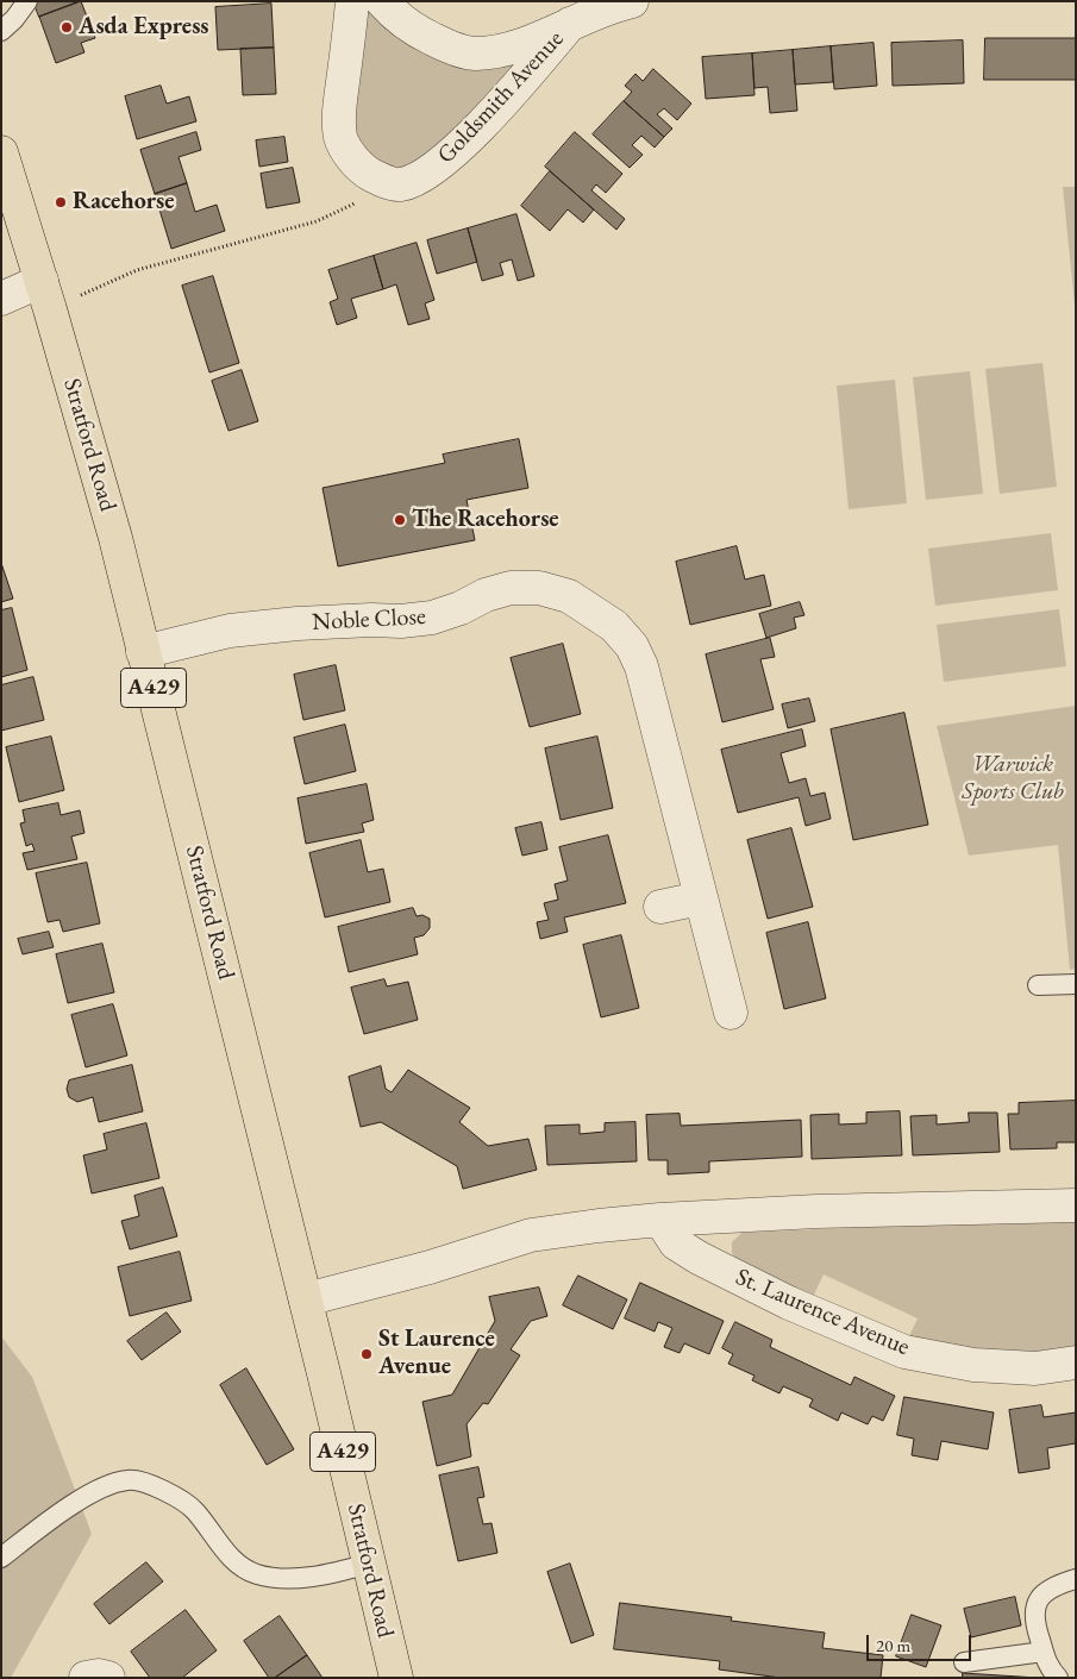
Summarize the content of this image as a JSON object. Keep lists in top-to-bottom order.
{
  "streets": {
    "main road": ["Stratford Road", "A429"],
    "street": ["Goldsmith Avenue", "Noble Close", "St. Laurence Avenue"]
  },
  "crossings": [
    ["Stratford Road", "Noble Close"]
  ],
  "parks": ["Warwick Sports Club"],
  "places": [
    "Asda Express",
    "Racehorse",
    "The Racehorse",
    "St Laurence Avenue"
  ],
  "scale_bar": "20 m"
}
